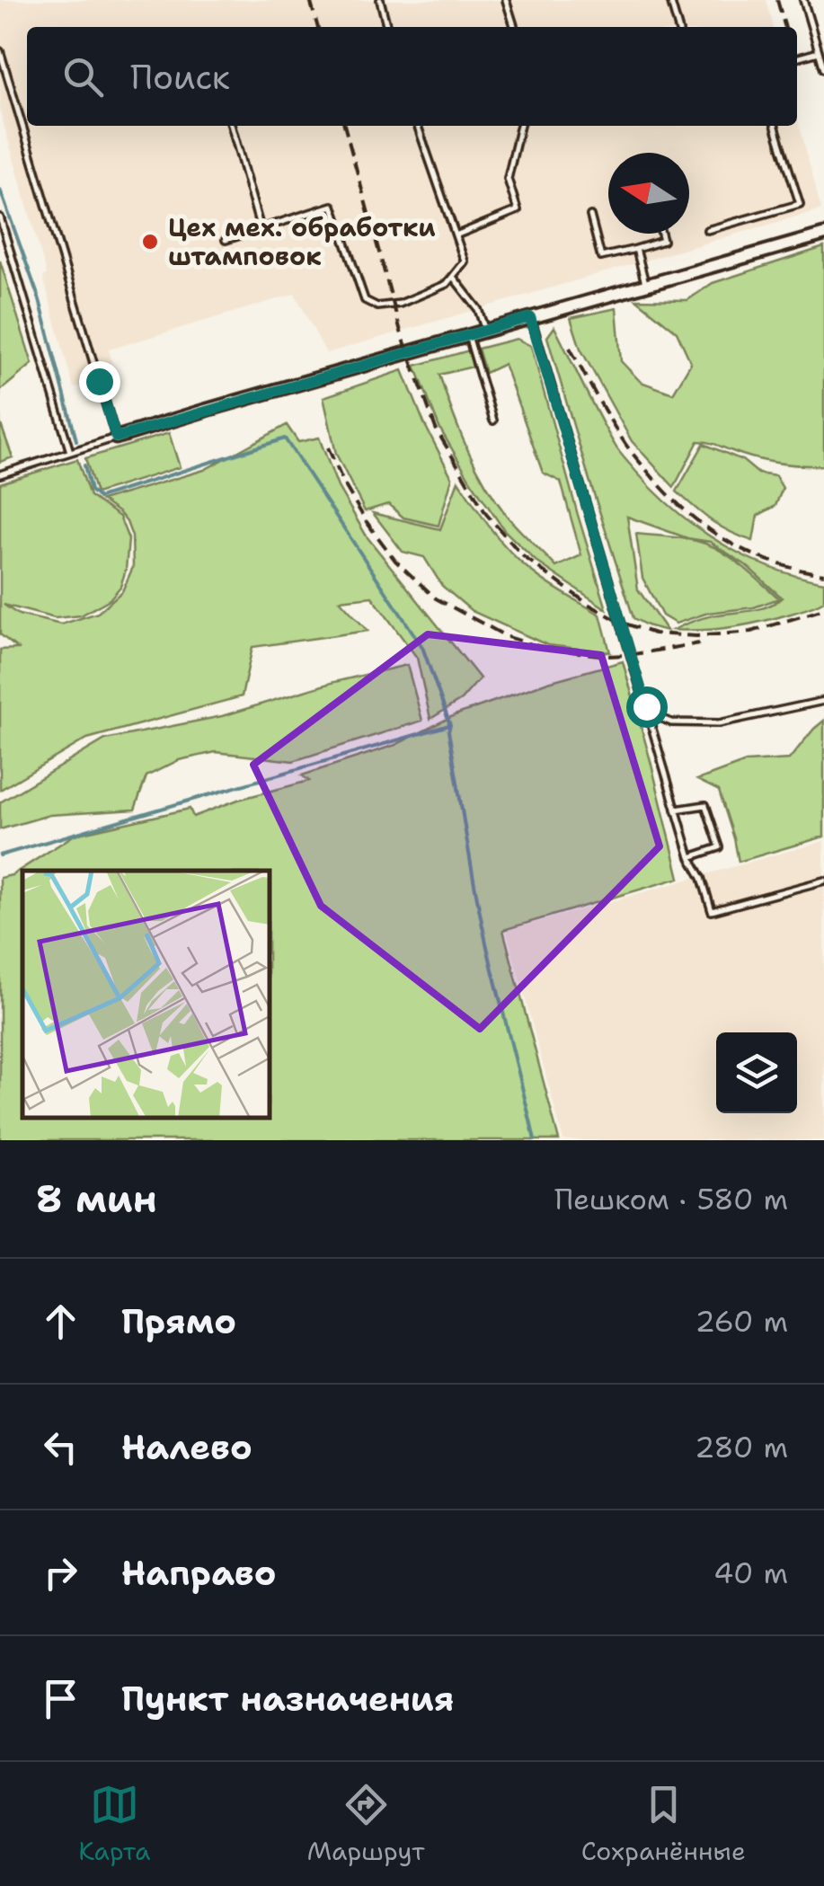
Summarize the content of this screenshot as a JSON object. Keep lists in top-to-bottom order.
{
  "places": ["Цех мех. обработки штамповок"],
  "north": "left",
  "page": {
    "search": "Поиск",
    "heading": ["8 мин", "Пешком · 580 m"],
    "list": [
      ["Прямо", "260 m"],
      ["Налево", "280 m"],
      ["Направо", "40 m"],
      "Пункт назначения"
    ],
    "nav": ["Карта", "Маршрут", "Сохранённые"]
  }
}
